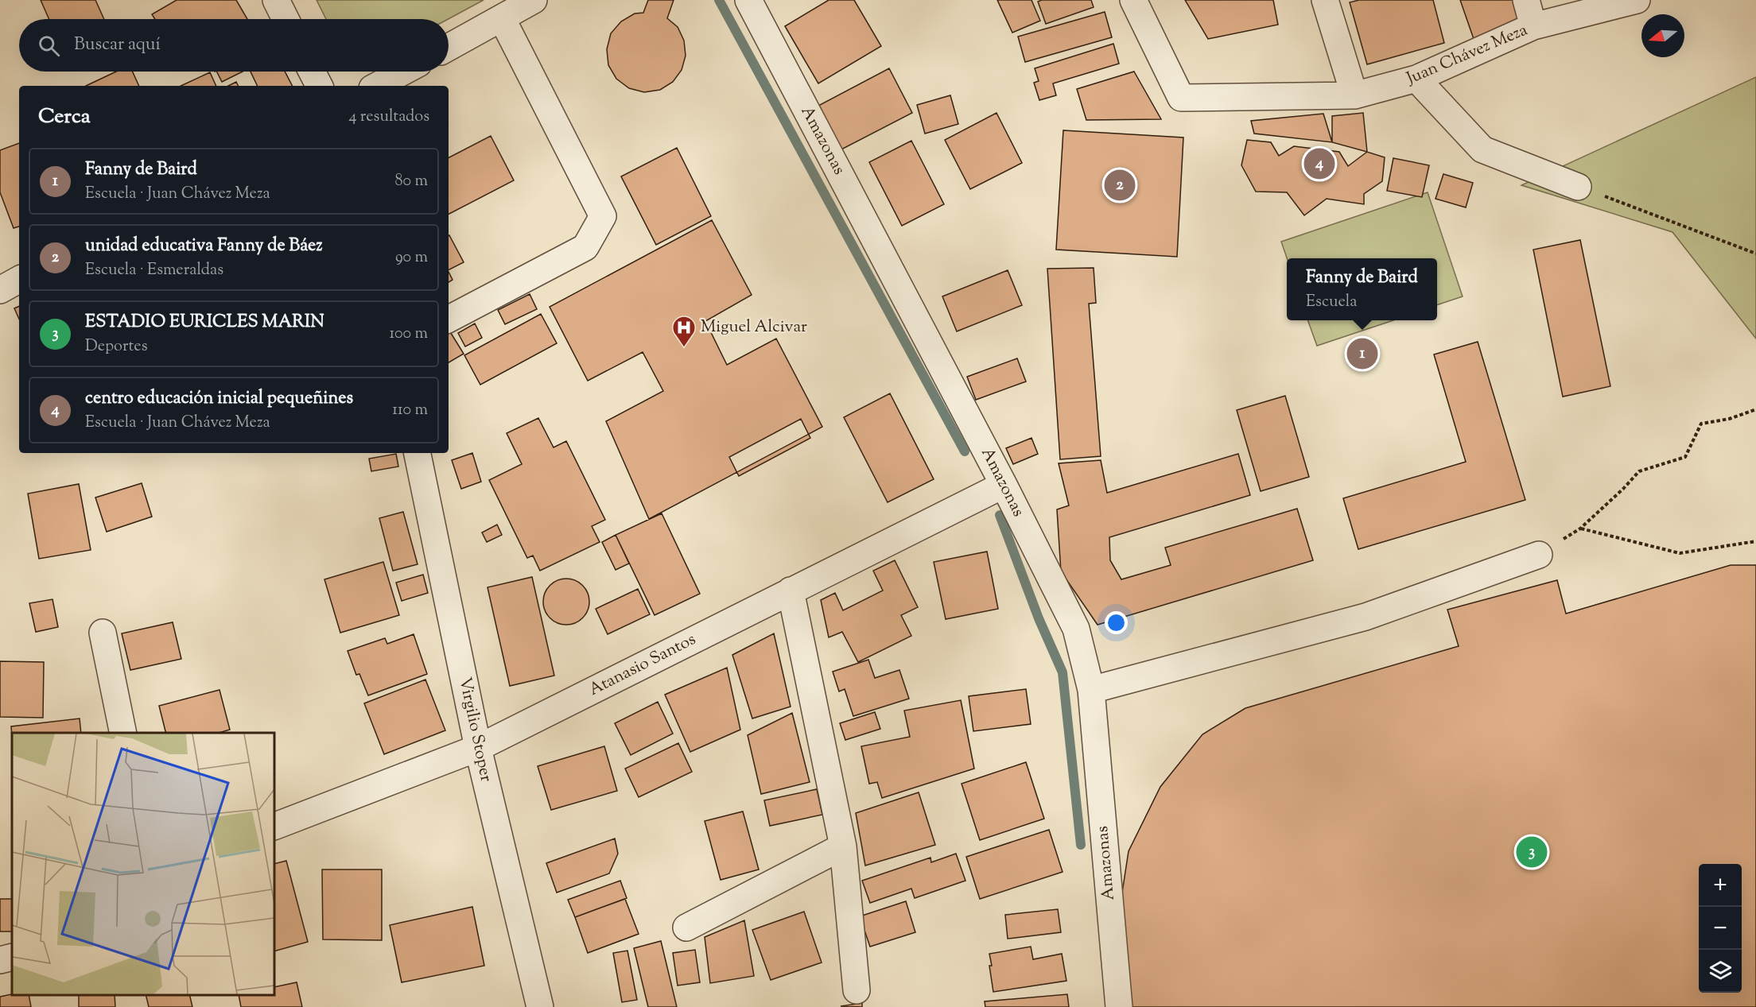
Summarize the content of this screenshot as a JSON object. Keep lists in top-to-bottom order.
{
  "streets": {
    "street": [
      "Juan Chávez Meza",
      "Amazonas",
      "Atanasio Santos",
      "Virgilio Stoper"
    ]
  },
  "crossings": [
    ["Amazonas", "Atanasio Santos"],
    ["Atanasio Santos", "Virgilio Stoper"]
  ],
  "places": {
    "hospital": ["Miguel Alcivar"]
  },
  "north": "left",
  "page": {
    "search": "Buscar aquí",
    "heading": ["Cerca", "4 resultados"],
    "pins": [
      "4",
      "2",
      "1",
      "3"
    ],
    "list": [
      {
        "mark": "1",
        "name": "Fanny de Baird",
        "note": "Escuela · Juan Chávez Meza",
        "value": "80 m"
      },
      {
        "mark": "2",
        "name": "unidad educativa Fanny de Báez",
        "note": "Escuela · Esmeraldas",
        "value": "90 m"
      },
      {
        "mark": "3",
        "name": "ESTADIO EURICLES MARIN",
        "note": "Deportes",
        "value": "100 m"
      },
      {
        "mark": "4",
        "name": "centro educación inicial pequeñines",
        "note": "Escuela · Juan Chávez Meza",
        "value": "110 m"
      }
    ],
    "popup": ["Fanny de Baird", "Escuela"],
    "map_buttons": ["+", "−"]
  }
}
